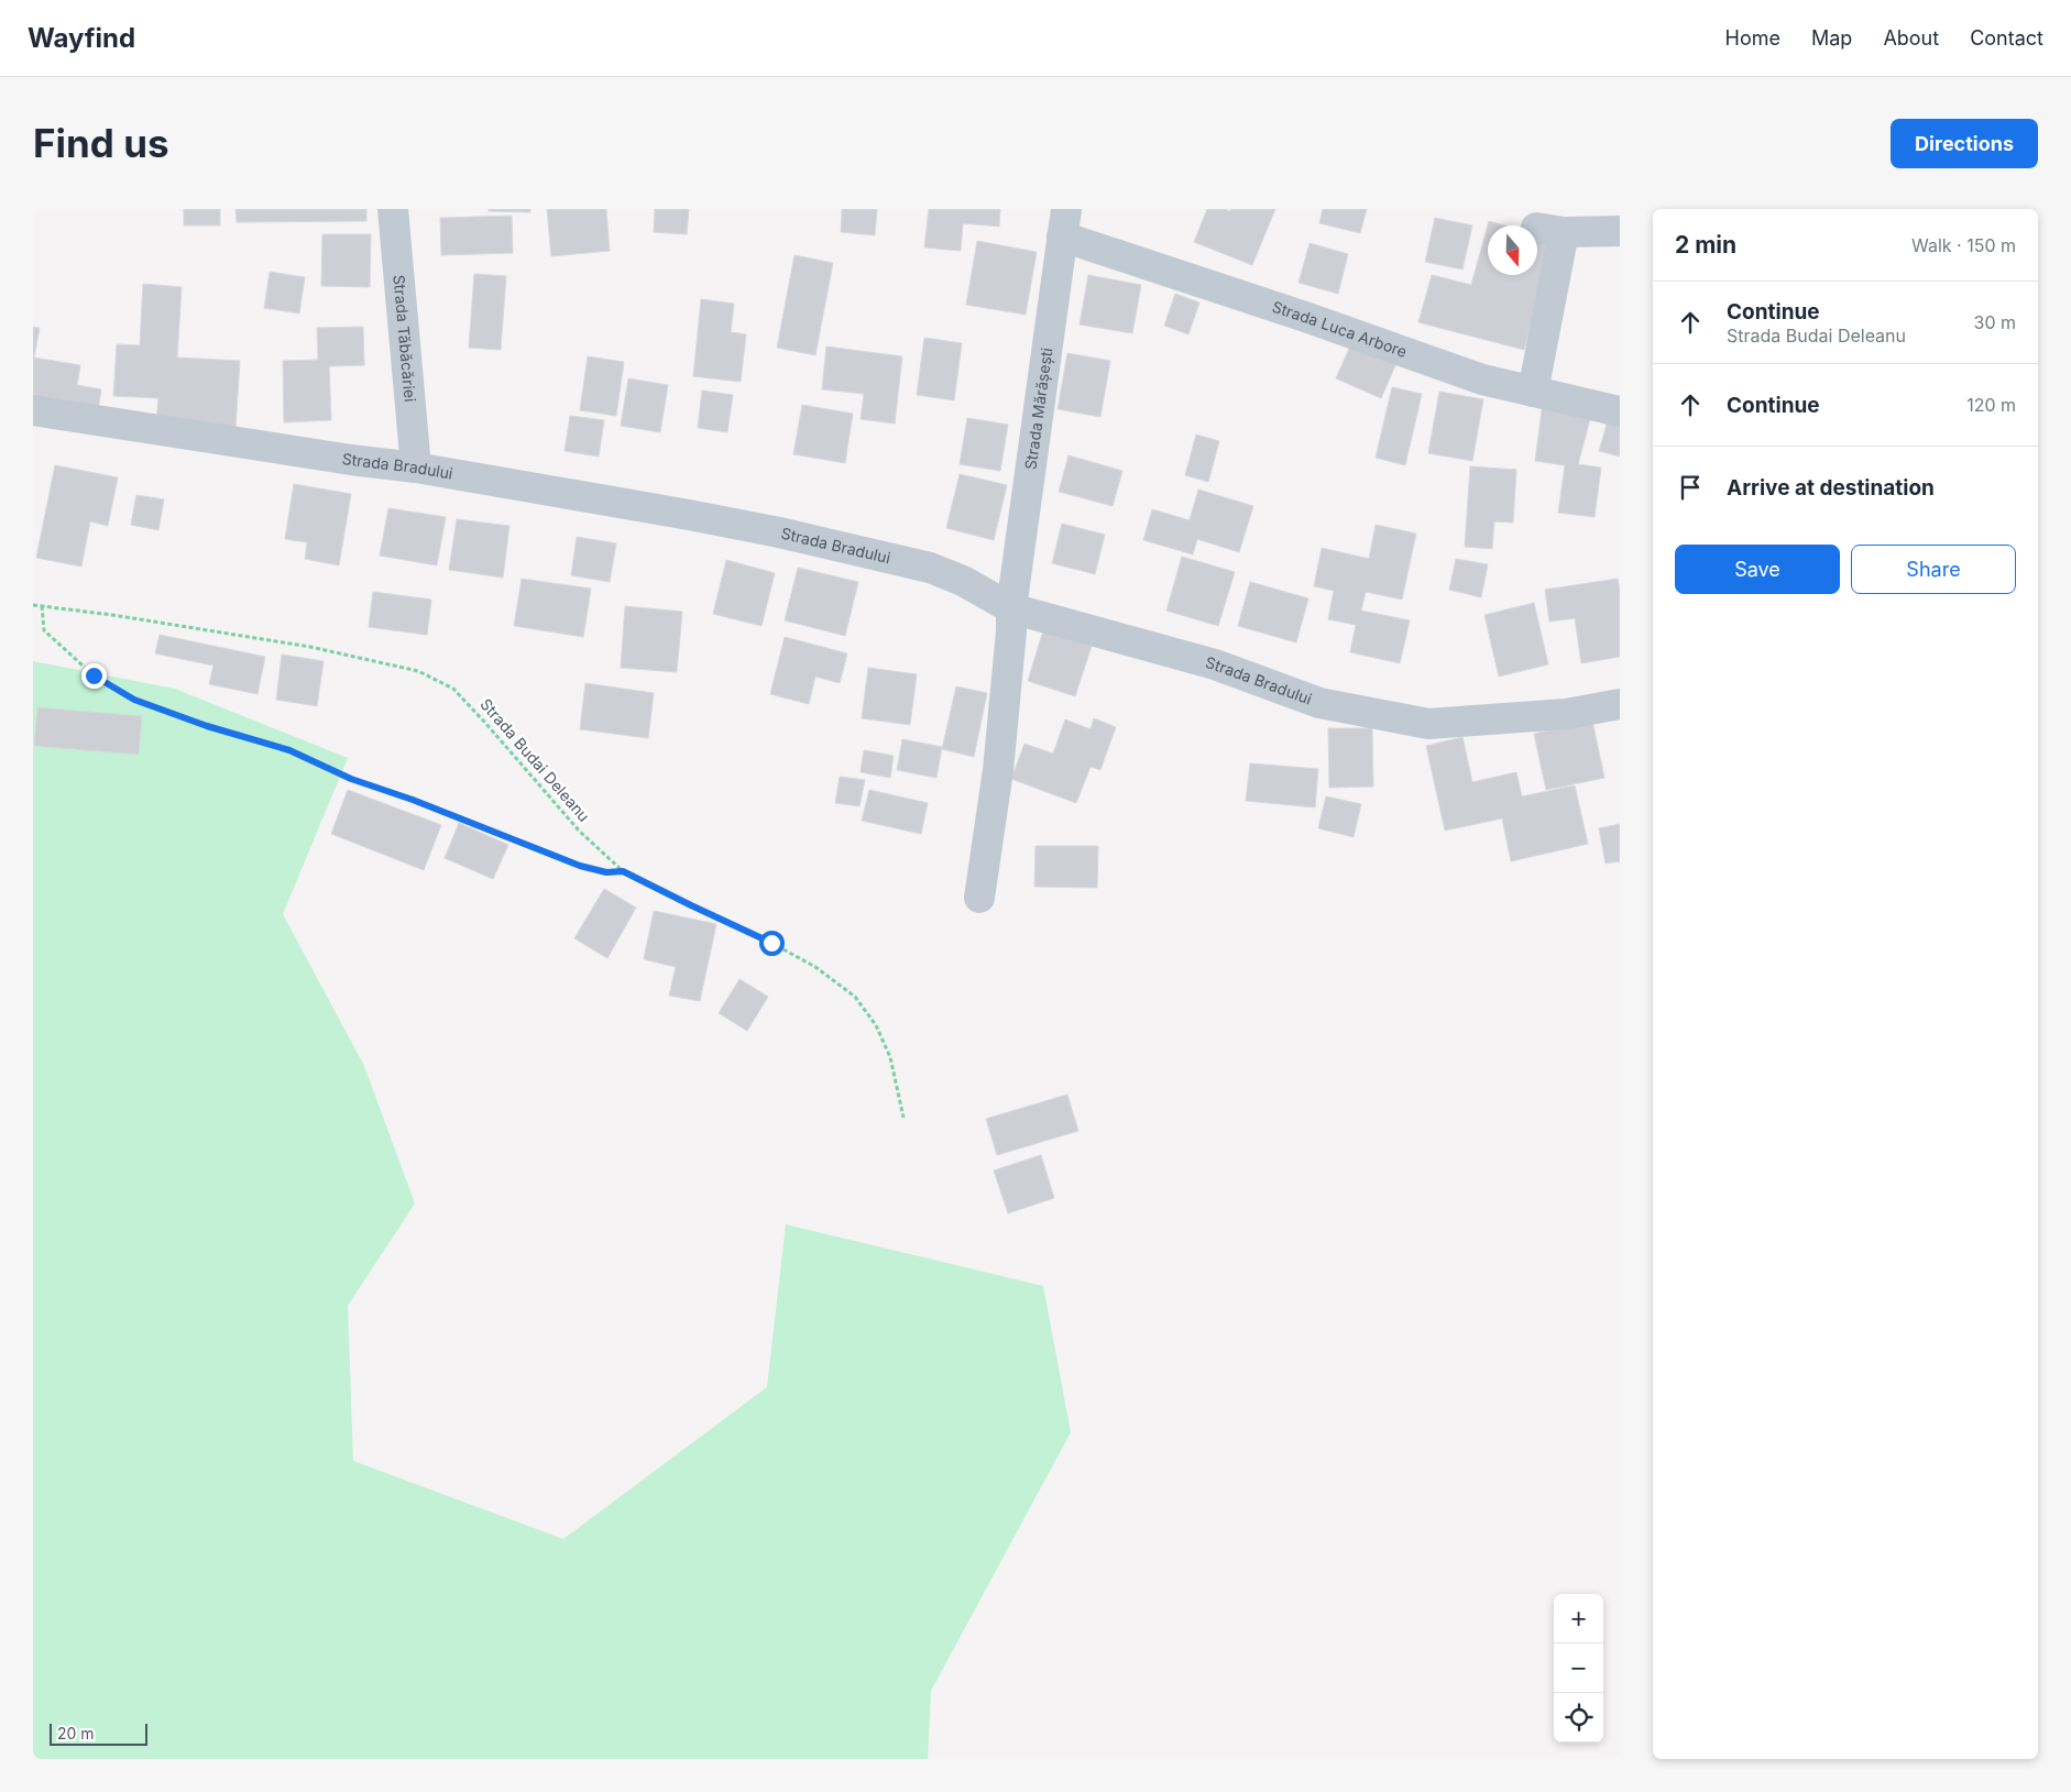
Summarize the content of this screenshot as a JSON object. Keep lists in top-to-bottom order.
{
  "streets": {
    "street": [
      "Strada Luca Arbore",
      "Strada Tăbăcăriei",
      "Strada Mărășești",
      "Strada Bradului"
    ],
    "path": ["Strada Budai Deleanu"]
  },
  "crossings": [
    ["Strada Luca Arbore", "Strada Mărășești"],
    ["Strada Tăbăcăriei", "Strada Bradului"],
    ["Strada Mărășești", "Strada Bradului"]
  ],
  "scale_bar": "20 m",
  "north": "bottom",
  "page": {
    "header": "Wayfind",
    "nav": [
      "Home",
      "Map",
      "About",
      "Contact"
    ],
    "buttons": [
      "Directions",
      ["Save", "Share"]
    ],
    "title": "Find us",
    "heading": ["2 min", "Walk · 150 m"],
    "list": [
      ["Continue", "Strada Budai Deleanu", "30 m"],
      ["Continue", "120 m"],
      "Arrive at destination"
    ],
    "map_buttons": ["+", "−"],
    "scale": "20 m"
  }
}
